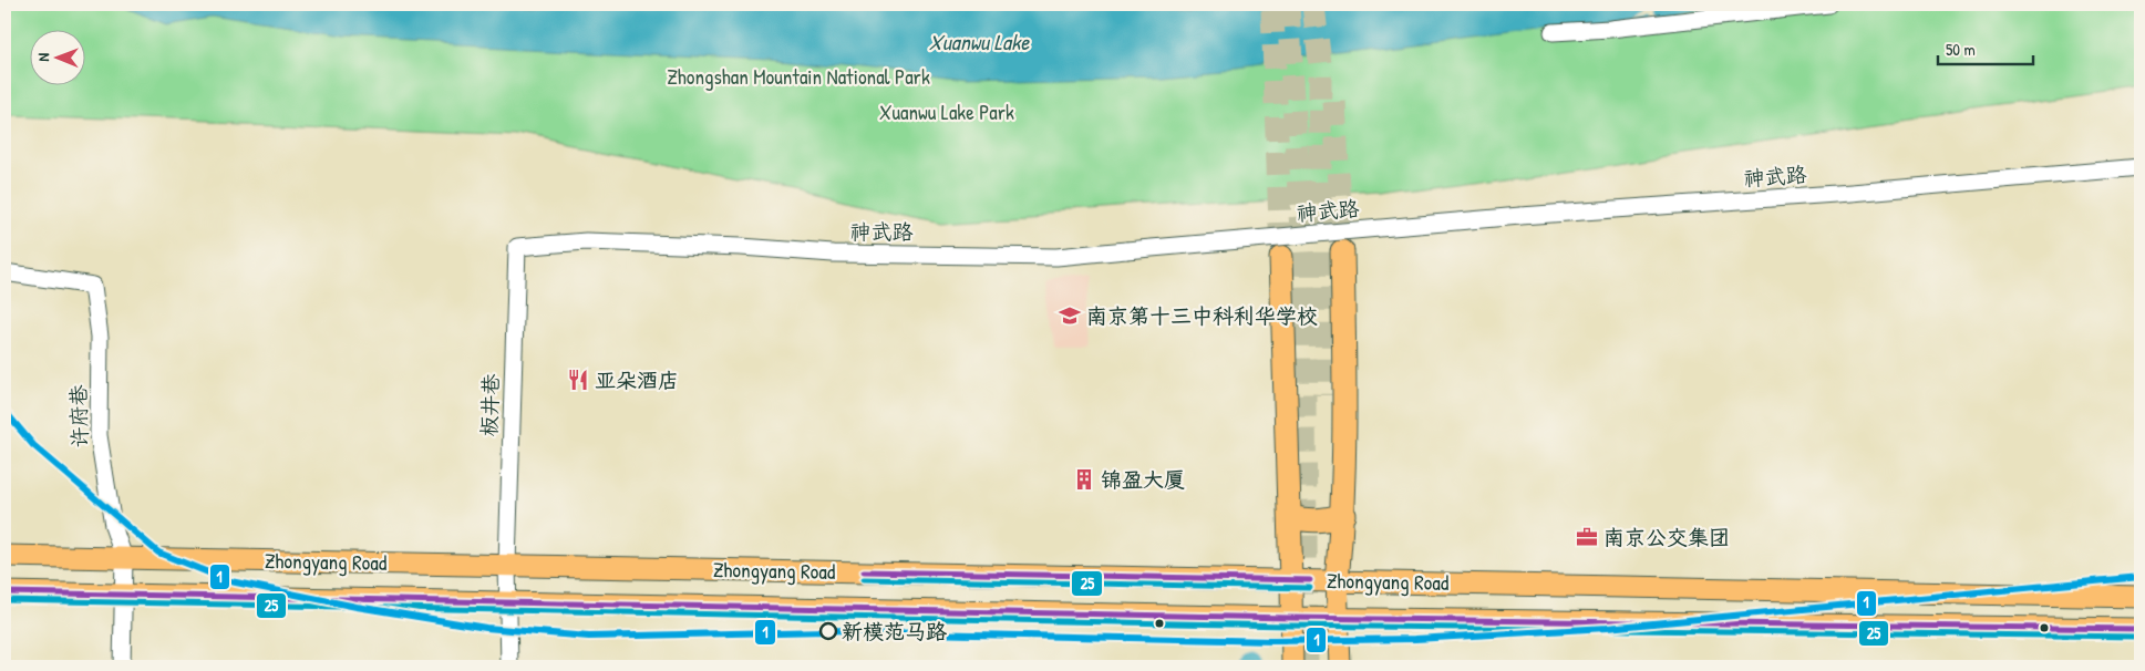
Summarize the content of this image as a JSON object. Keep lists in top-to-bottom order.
{
  "streets": {
    "main road": ["Zhongyang Road"],
    "street": ["神武路", "板井巷", "许府巷"]
  },
  "crossings": [
    ["神武路", "板井巷"],
    ["板井巷", "Zhongyang Road"],
    ["许府巷", "Zhongyang Road"]
  ],
  "water": ["Xuanwu Lake"],
  "parks": ["Zhongshan Mountain National Park", "Xuanwu Lake Park"],
  "places": {
    "school or university": ["南京第十三中科利华学校"],
    "restaurant": ["亚朵酒店"],
    "building": ["锦盈大厦"],
    "office": ["南京公交集团"],
    "other": ["新模范马路"]
  },
  "lines": ["transit line 1", "transit line 25"],
  "scale_bar": "50 m",
  "north": "left"
}
